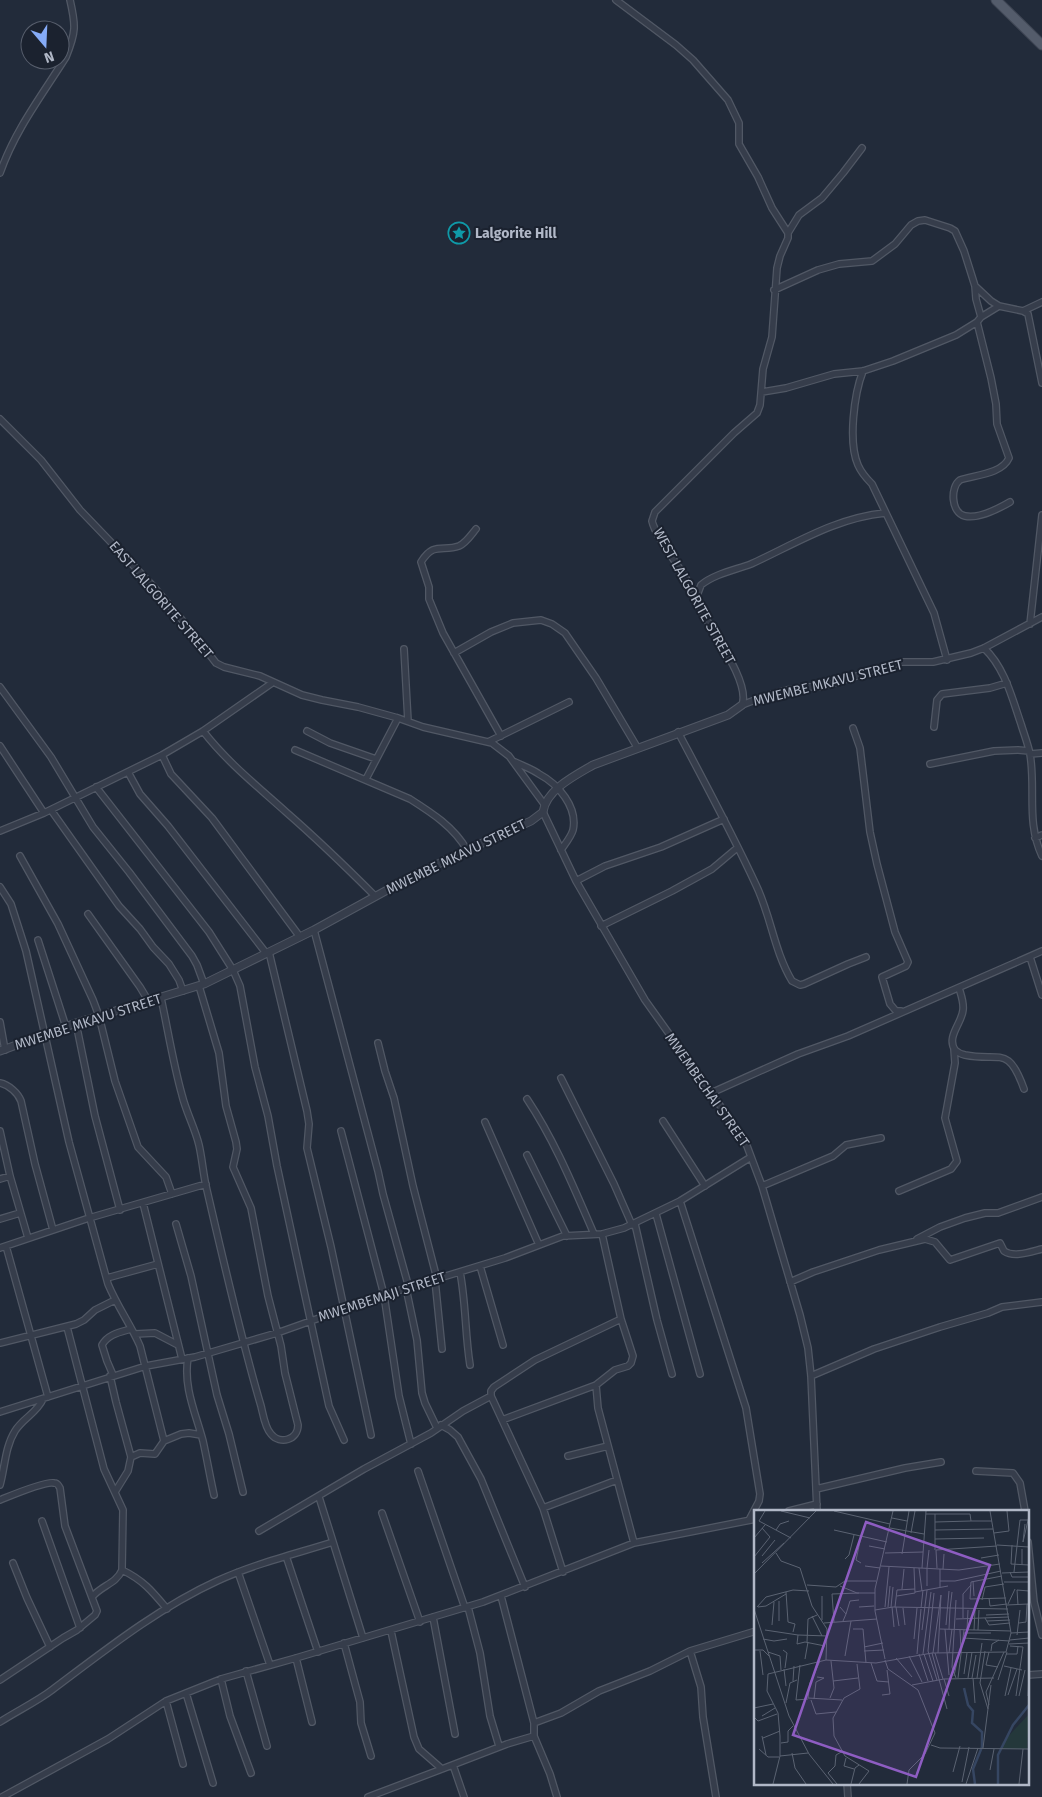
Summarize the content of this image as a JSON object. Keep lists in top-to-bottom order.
{
  "streets": {
    "street": [
      "WEST LALGORITE STREET",
      "EAST LALGORITE STREET",
      "MWEMBE MKAVU STREET",
      "MWEMBECHAI STREET",
      "MWEMBEMAJI STREET"
    ]
  },
  "crossings": [
    ["WEST LALGORITE STREET", "MWEMBE MKAVU STREET"],
    ["EAST LALGORITE STREET", "MWEMBE MKAVU STREET"],
    ["MWEMBE MKAVU STREET", "MWEMBECHAI STREET"],
    ["MWEMBECHAI STREET", "MWEMBEMAJI STREET"]
  ],
  "places": {
    "place": ["Lalgorite Hill"]
  },
  "north": "bottom"
}
